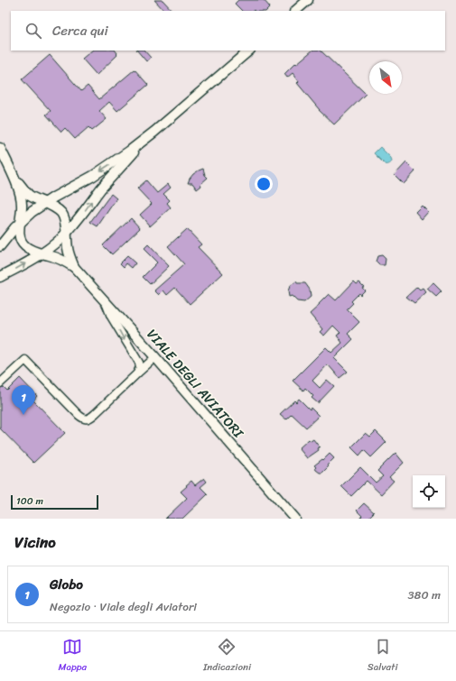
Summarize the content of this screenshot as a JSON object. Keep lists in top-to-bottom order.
{
  "streets": {
    "main road": ["VIALE DEGLI AVIATORI"]
  },
  "scale_bar": "100 m",
  "north": "bottom right",
  "page": {
    "search": "Cerca qui",
    "pins": "1",
    "scale": "100 m",
    "heading": "Vicino",
    "list": [
      {
        "mark": "1",
        "name": "Globo",
        "note": "Negozio · Viale degli Aviatori",
        "value": "380 m"
      }
    ],
    "nav": ["Mappa", "Indicazioni", "Salvati"]
  }
}
